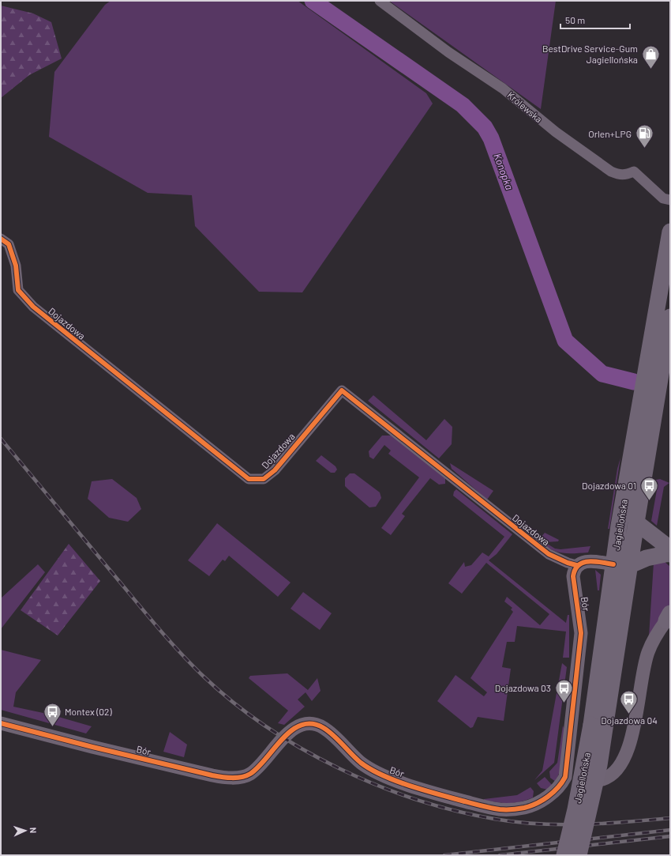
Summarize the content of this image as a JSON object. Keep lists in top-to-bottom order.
{
  "streets": {
    "main road": ["Jagiellońska"],
    "street": ["Królewska", "Dojazdowa", "Bór"]
  },
  "crossings": [
    ["Dojazdowa", "Bór"]
  ],
  "water": ["Konopka"],
  "places": {
    "shop": ["BestDrive Service-Gum Jagiellońska"],
    "fuel station": ["Orlen+LPG"],
    "bus stop": [
      "Dojazdowa 01",
      "Dojazdowa 03",
      "Dojazdowa 04",
      "Montex (02)"
    ]
  },
  "scale_bar": "50 m",
  "north": "right"
}
